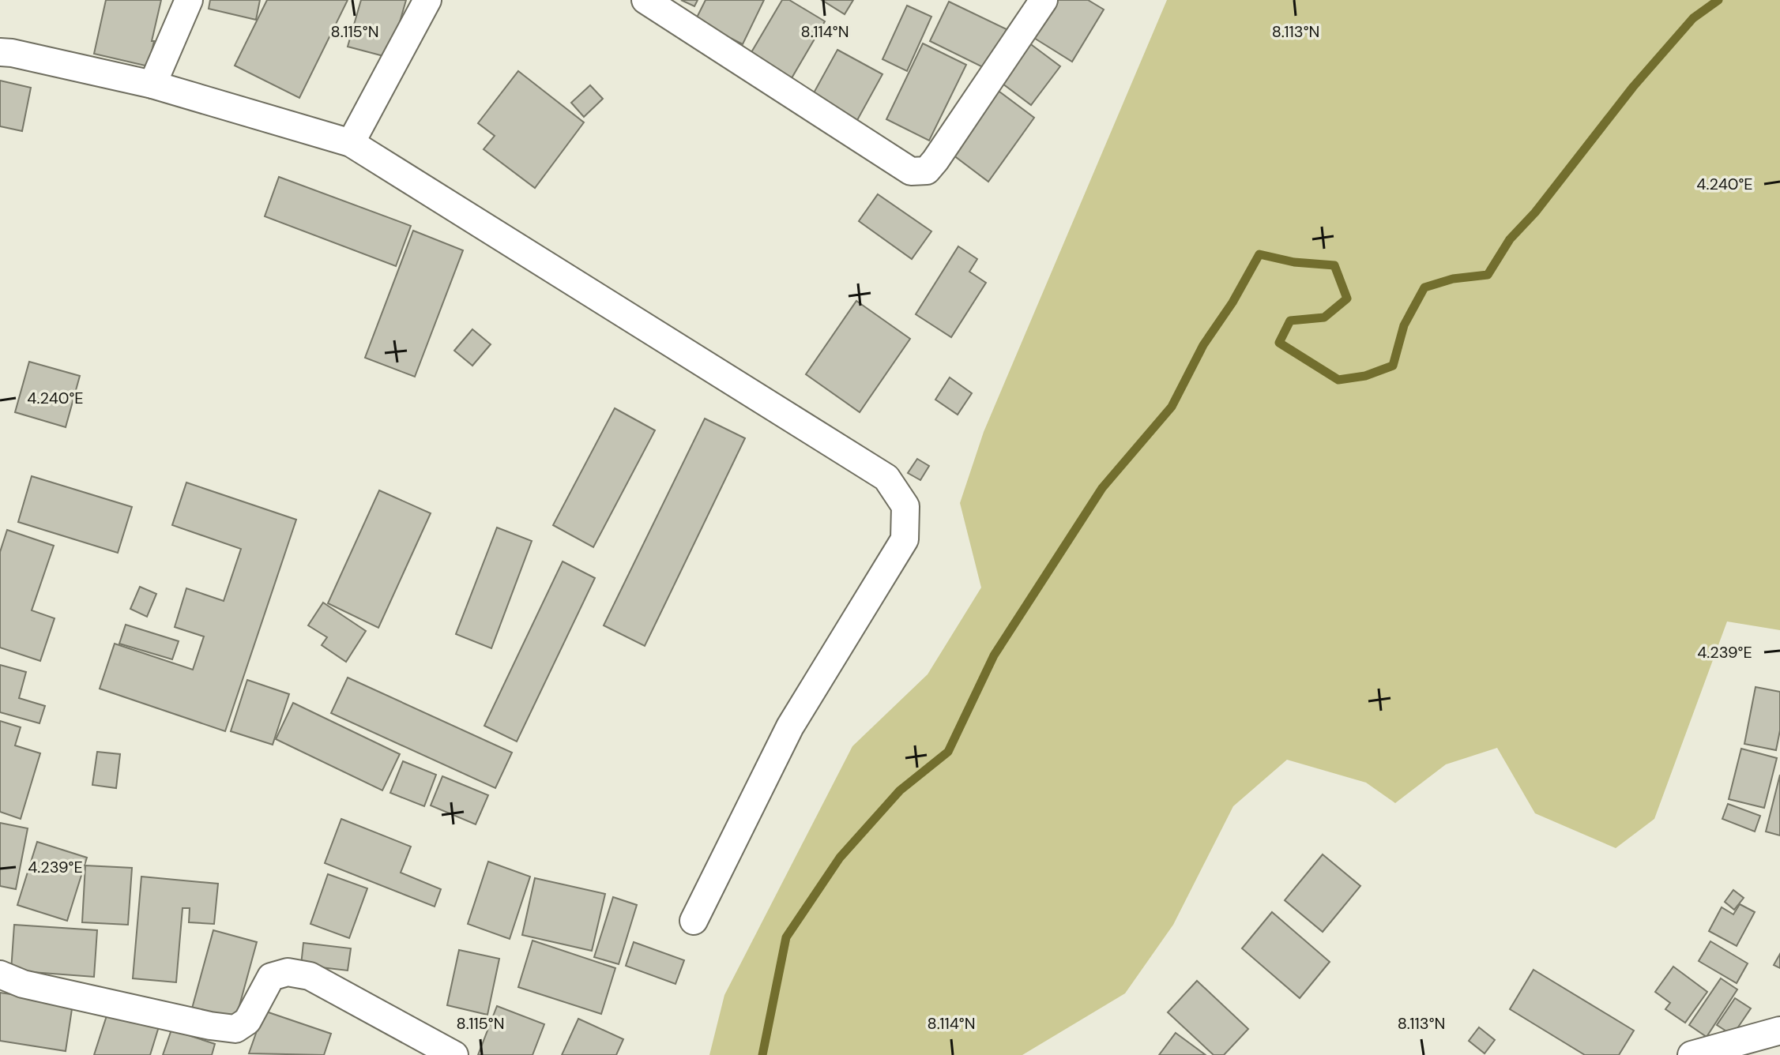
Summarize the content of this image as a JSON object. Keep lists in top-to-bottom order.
{
  "coordinates": [
    "8.115°N",
    "8.114°N",
    "8.113°N",
    "4.240°E",
    "4.239°E"
  ]
}
